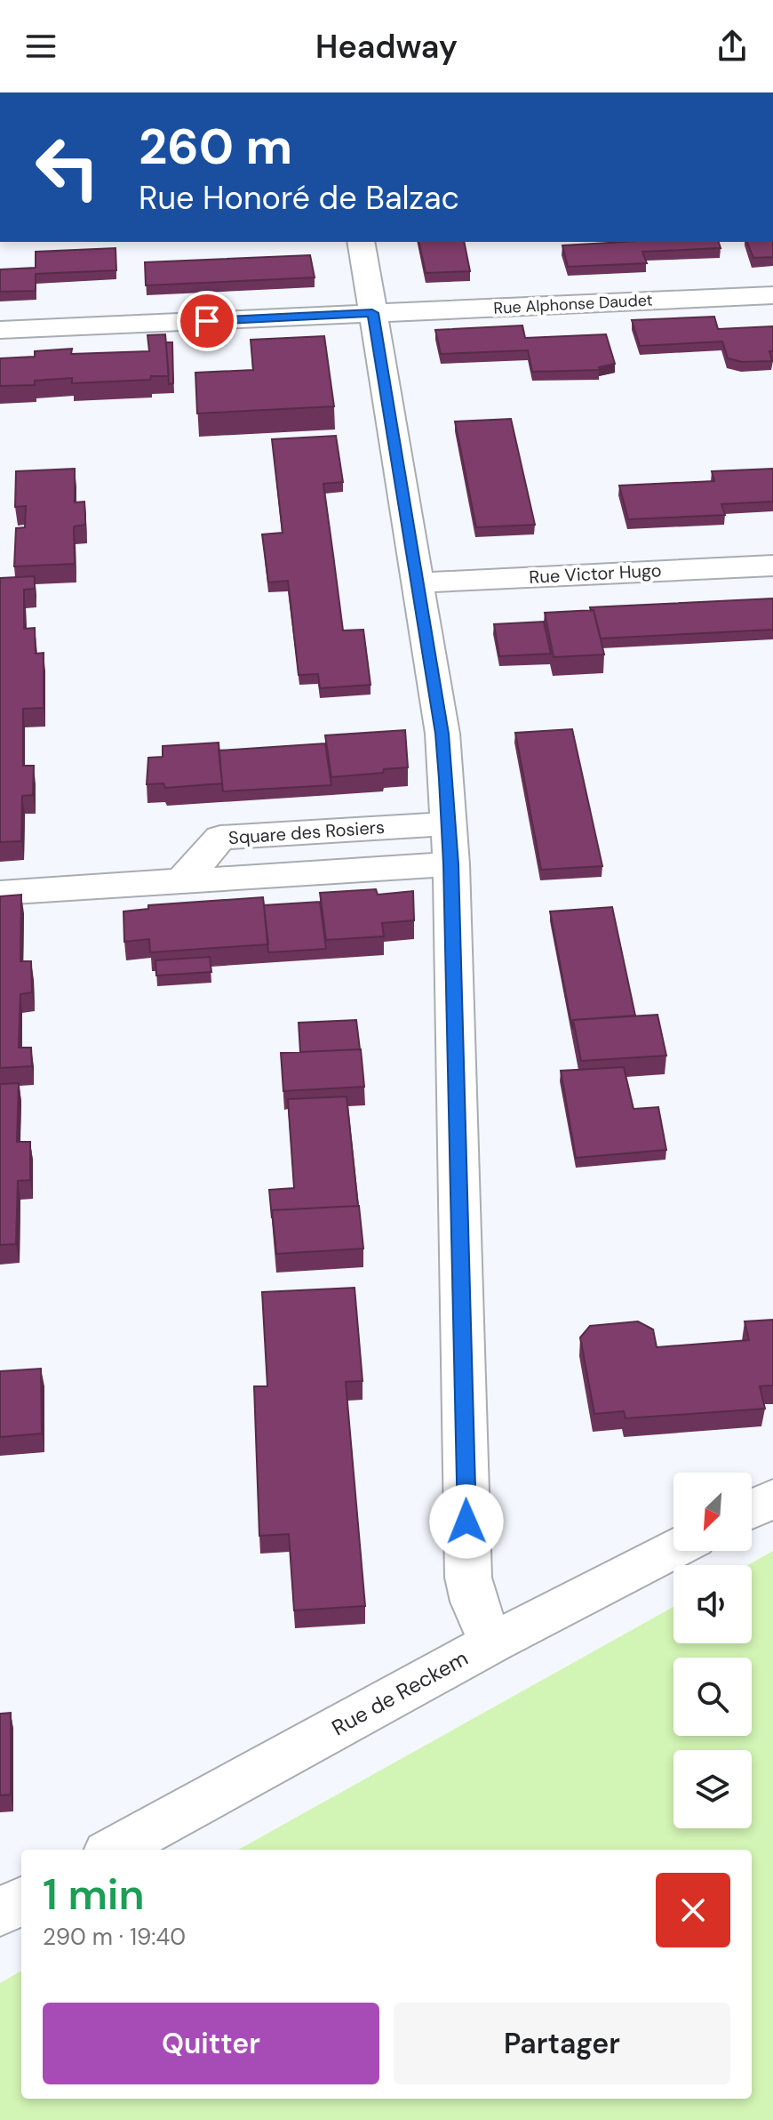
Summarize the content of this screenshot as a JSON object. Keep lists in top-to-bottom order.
{
  "streets": {
    "street": [
      "Rue Alphonse Daudet",
      "Rue Victor Hugo",
      "Square des Rosiers",
      "Rue de Reckem"
    ]
  },
  "north": "bottom left",
  "page": {
    "header": "Headway",
    "turn": ["260 m", "Rue Honoré de Balzac"],
    "heading": ["1 min", "290 m · 19:40"],
    "buttons": ["Quitter", "Partager"]
  }
}
